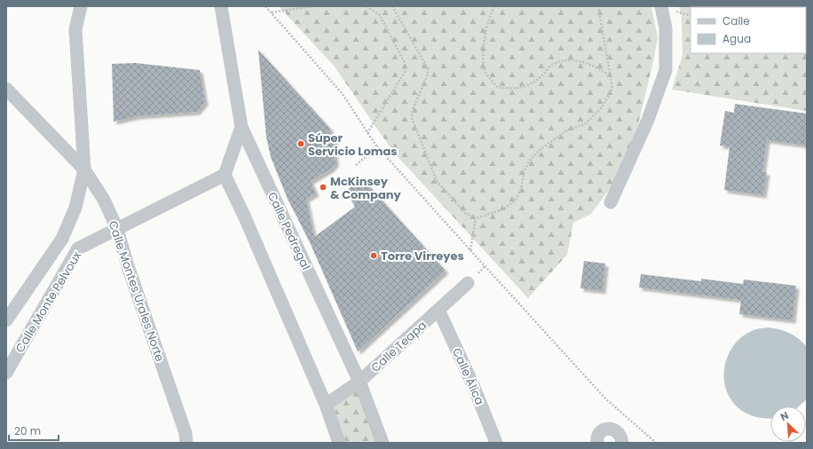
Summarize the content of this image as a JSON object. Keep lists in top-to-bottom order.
{
  "streets": {
    "street": [
      "Calle Pedregal",
      "Calle Montes Urales Norte",
      "Calle Monte Pelvoux",
      "Calle Teapa",
      "Calle Álica"
    ]
  },
  "crossings": [
    ["Calle Pedregal", "Calle Teapa"],
    ["Calle Montes Urales Norte", "Calle Monte Pelvoux"],
    ["Calle Teapa", "Calle Álica"]
  ],
  "places": ["Súper Servicio Lomas", "McKinsey & Company", "Torre Virreyes"],
  "legend": ["Calle", "Agua"],
  "scale_bar": "20 m",
  "north": "top left"
}
